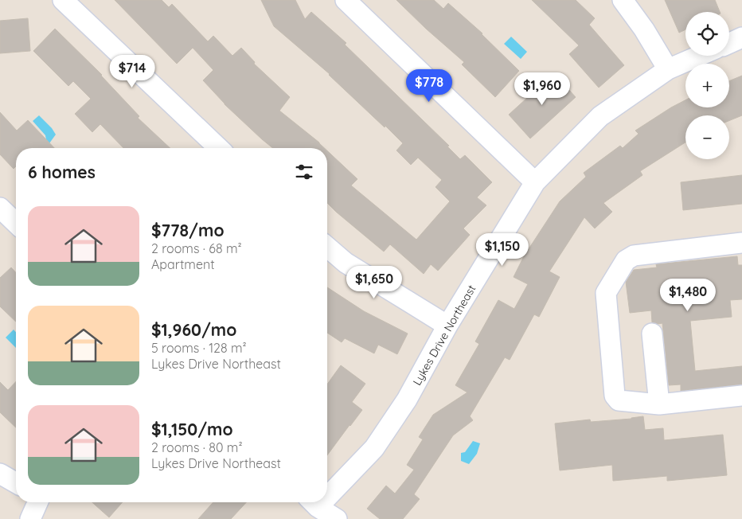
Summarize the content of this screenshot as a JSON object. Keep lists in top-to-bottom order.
{
  "streets": {
    "street": ["Lykes Drive Northeast"]
  },
  "page": {
    "map_buttons": ["+", "−"],
    "price": [
      "$714",
      "$778",
      "$1,960",
      "$1,150",
      "$1,650",
      "$1,480"
    ],
    "heading": "6 homes",
    "list": [
      {
        "name": "$778/mo",
        "note": "2 rooms · 68 m² · Apartment"
      },
      {
        "name": "$1,960/mo",
        "note": "5 rooms · 128 m² · Lykes Drive Northeast"
      },
      {
        "name": "$1,150/mo",
        "note": "2 rooms · 80 m² · Lykes Drive Northeast"
      }
    ]
  }
}
